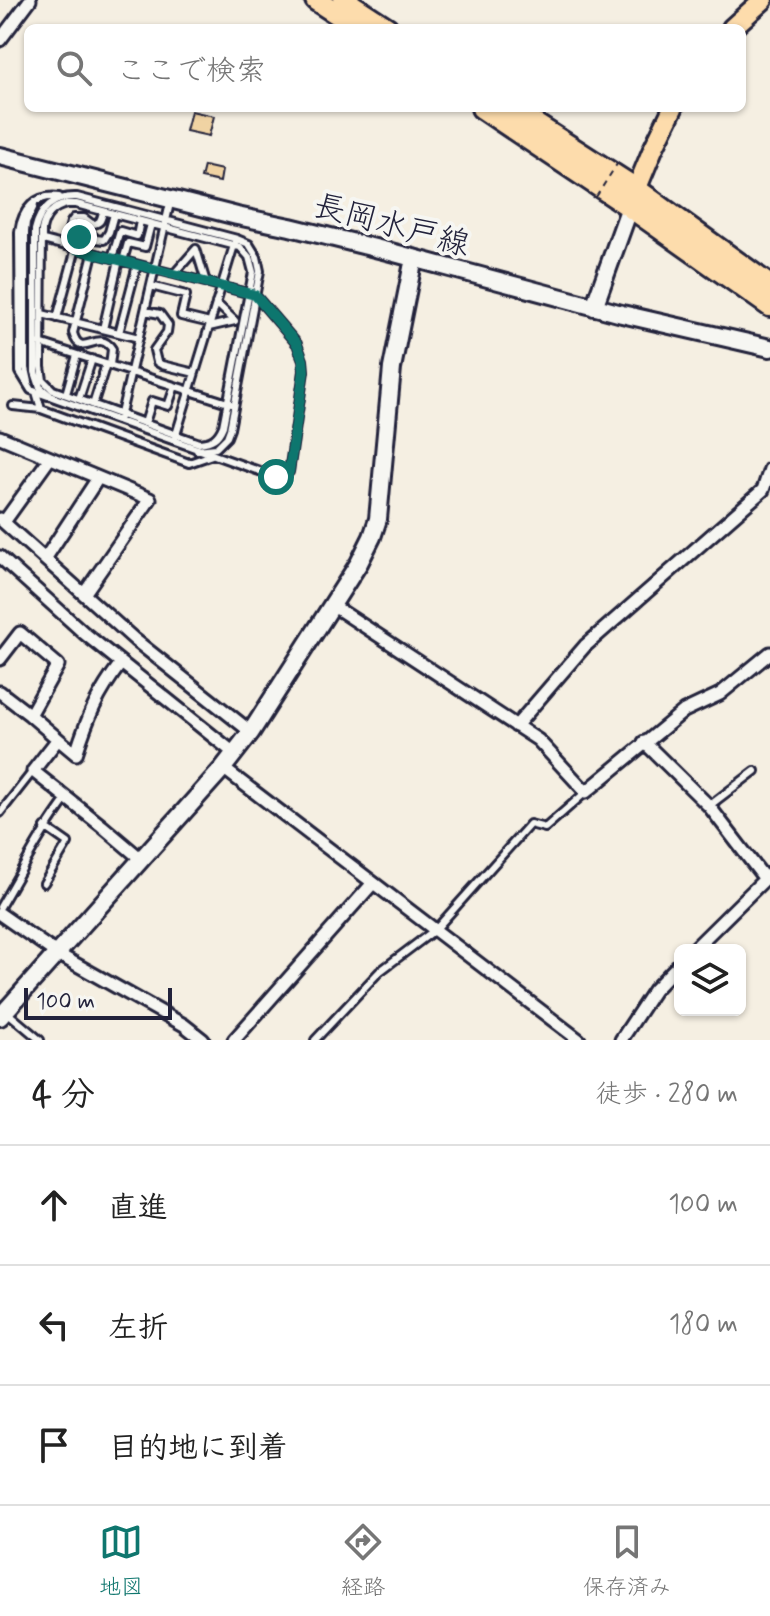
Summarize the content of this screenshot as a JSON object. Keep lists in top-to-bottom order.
{
  "streets": {
    "street": ["長岡水戸線"]
  },
  "scale_bar": "100 m",
  "page": {
    "search": "ここで検索",
    "scale": "100 m",
    "heading": ["4 分", "徒歩 · 280 m"],
    "list": [
      ["直進", "100 m"],
      ["左折", "180 m"],
      "目的地に到着"
    ],
    "nav": ["地図", "経路", "保存済み"]
  }
}
